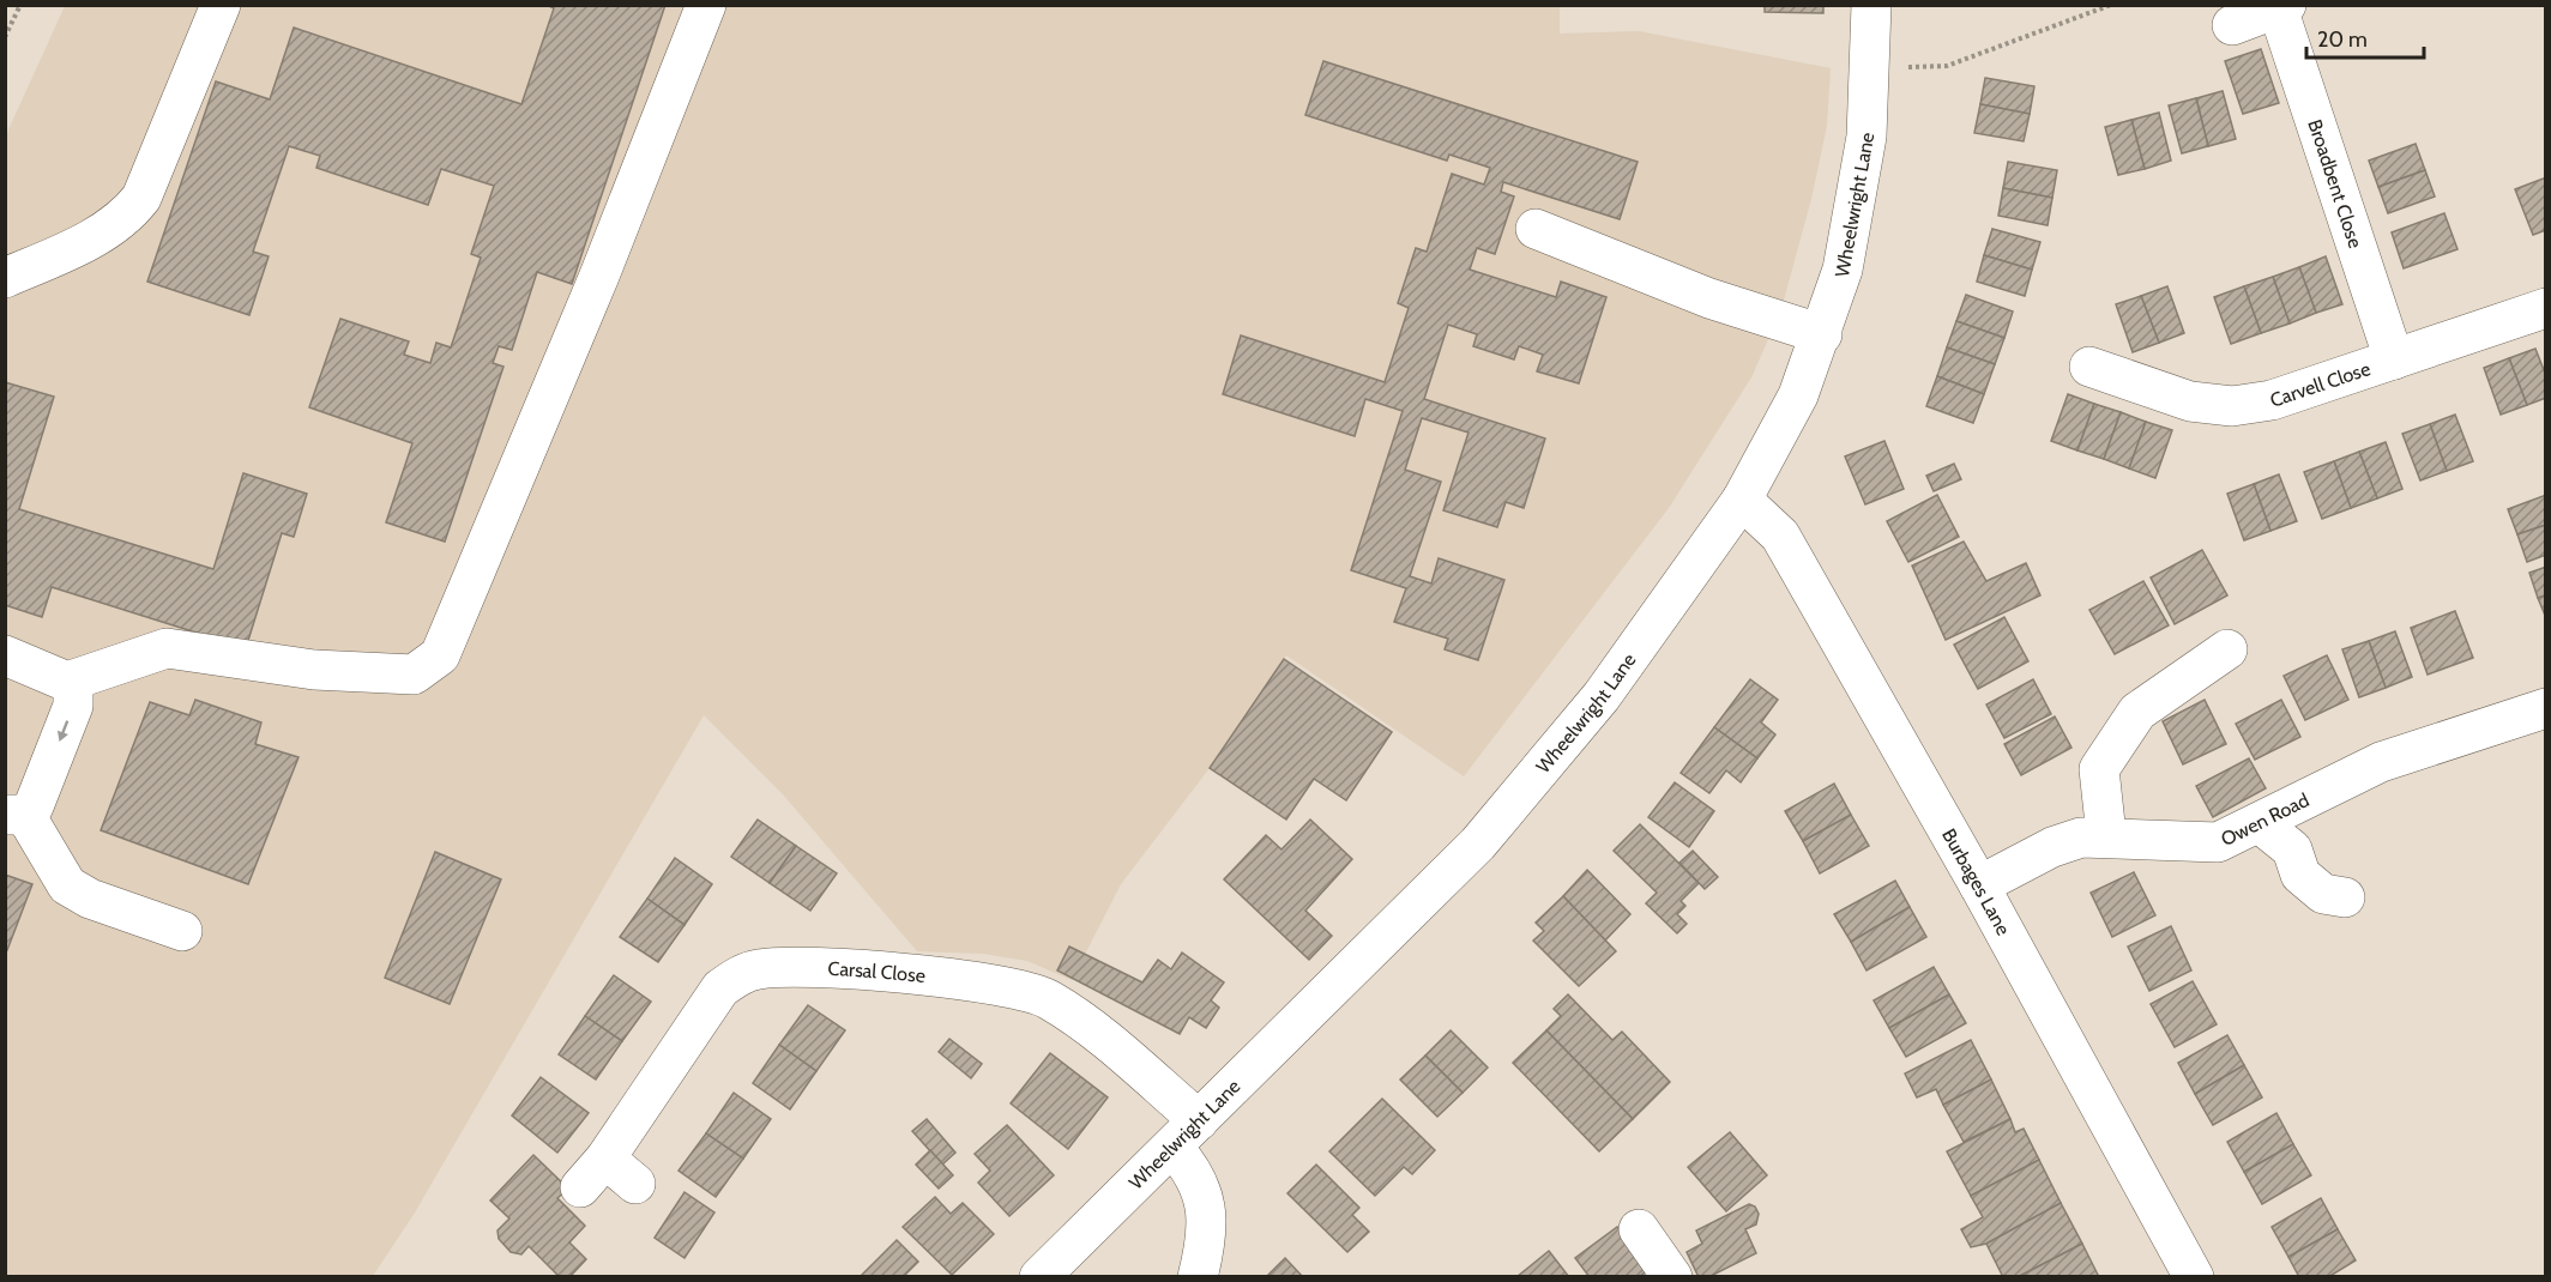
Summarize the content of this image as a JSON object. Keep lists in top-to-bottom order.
{
  "streets": {
    "street": [
      "Broadbent Close",
      "Wheelwright Lane",
      "Carvell Close",
      "Owen Road",
      "Burbages Lane",
      "Carsal Close"
    ]
  },
  "crossings": [
    ["Broadbent Close", "Carvell Close"],
    ["Wheelwright Lane", "Burbages Lane"],
    ["Wheelwright Lane", "Carsal Close"],
    ["Owen Road", "Burbages Lane"]
  ],
  "scale_bar": "20 m"
}
